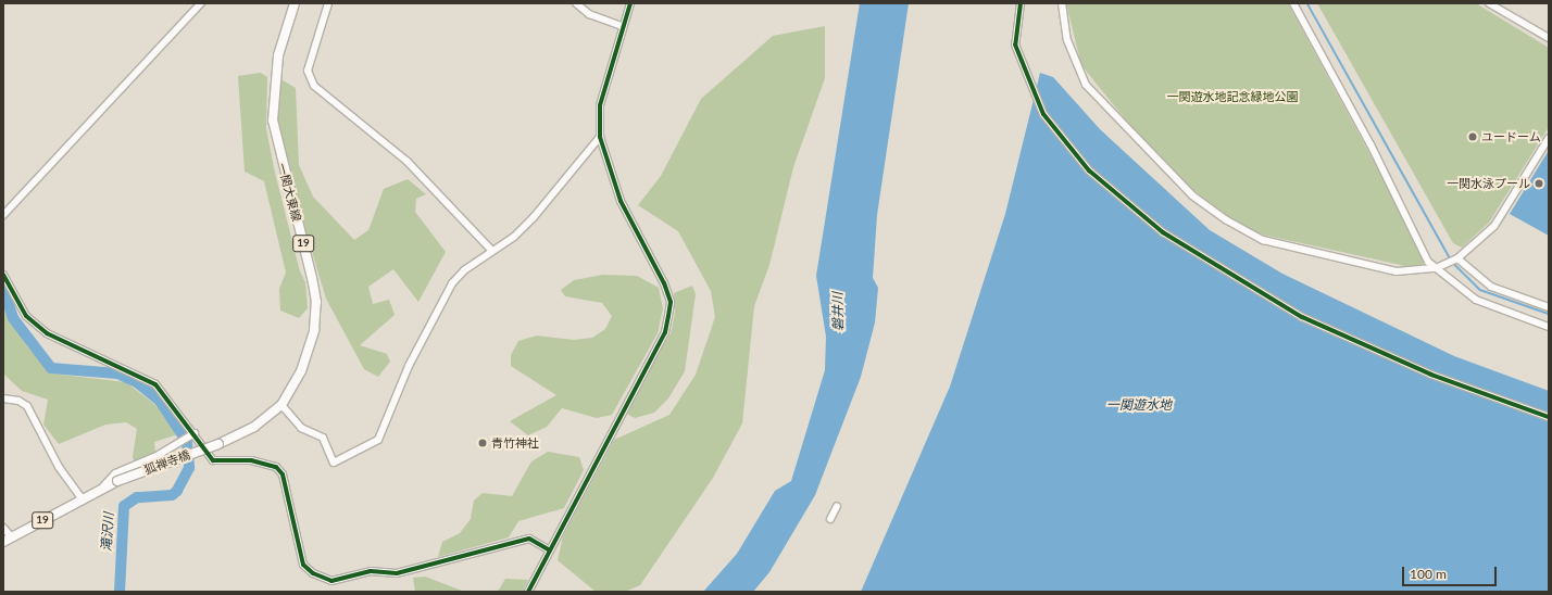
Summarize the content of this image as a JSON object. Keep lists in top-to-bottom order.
{
  "streets": {
    "main road": ["一関大東線", "19", "狐禅寺橋"]
  },
  "crossings": [
    ["一関大東線", "狐禅寺橋"],
    ["19", "狐禅寺橋"]
  ],
  "water": ["磐井川", "一関遊水地", "滝沢川"],
  "parks": ["一関遊水地記念緑地公園"],
  "places": ["ユードーム", "一関水泳プール", "青竹神社"],
  "scale_bar": "100 m"
}
